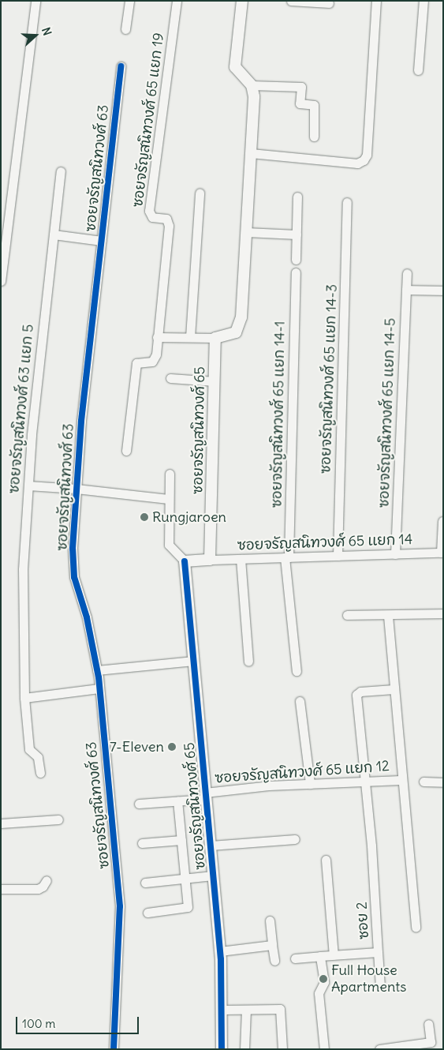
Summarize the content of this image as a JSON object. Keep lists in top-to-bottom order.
{
  "streets": {
    "street": [
      "ซอยจรัญสนิทวงศ์ 65 แยก 19",
      "ซอยจรัญสนิทวงศ์ 63",
      "ซอยจรัญสนิทวงศ์ 65 แยก 14-3",
      "ซอยจรัญสนิทวงศ์ 63 แยก 5",
      "ซอยจรัญสนิทวงศ์ 65 แยก 14-5",
      "ซอยจรัญสนิทวงศ์ 65 แยก 14-1",
      "ซอยจรัญสนิทวงศ์ 65",
      "ซอยจรัญสนิทวงศ์ 65 แยก 14",
      "ซอยจรัญสนิทวงศ์ 65 แยก 12",
      "ซอย 2"
    ]
  },
  "crossings": [
    ["ซอยจรัญสนิทวงศ์ 65 แยก 14-3", "ซอยจรัญสนิทวงศ์ 65 แยก 14"],
    ["ซอยจรัญสนิทวงศ์ 65 แยก 14-5", "ซอยจรัญสนิทวงศ์ 65 แยก 14"],
    ["ซอยจรัญสนิทวงศ์ 65 แยก 14-1", "ซอยจรัญสนิทวงศ์ 65 แยก 14"],
    ["ซอยจรัญสนิทวงศ์ 65", "ซอยจรัญสนิทวงศ์ 65 แยก 14"],
    ["ซอยจรัญสนิทวงศ์ 65", "ซอยจรัญสนิทวงศ์ 65 แยก 12"],
    ["ซอยจรัญสนิทวงศ์ 65 แยก 12", "ซอย 2"]
  ],
  "places": ["Rungjaroen", "7-Eleven", "Full House Apartments"],
  "scale_bar": "100 m",
  "north": "right"
}
